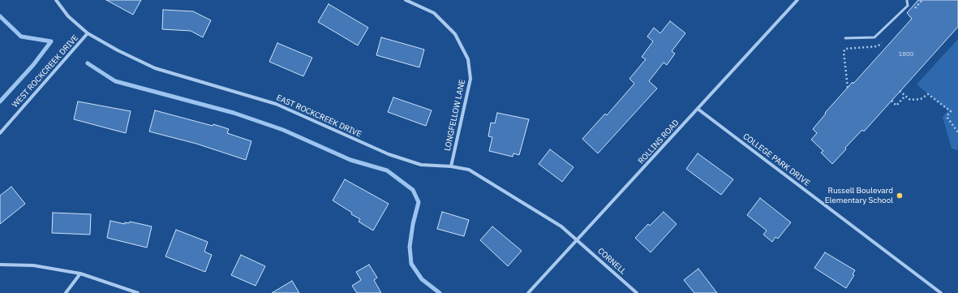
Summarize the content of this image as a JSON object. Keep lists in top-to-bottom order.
{
  "streets": {
    "street": [
      "WEST ROCKCREEK DRIVE",
      "LONGFELLOW LANE",
      "EAST ROCKCREEK DRIVE",
      "ROLLINS ROAD",
      "COLLEGE PARK DRIVE",
      "CORNELL"
    ]
  },
  "crossings": [
    ["WEST ROCKCREEK DRIVE", "EAST ROCKCREEK DRIVE"],
    ["LONGFELLOW LANE", "EAST ROCKCREEK DRIVE"],
    ["EAST ROCKCREEK DRIVE", "ROLLINS ROAD"],
    ["EAST ROCKCREEK DRIVE", "CORNELL"],
    ["ROLLINS ROAD", "COLLEGE PARK DRIVE"],
    ["ROLLINS ROAD", "CORNELL"]
  ],
  "places": ["Russell Boulevard Elementary School"],
  "house_numbers": ["1800"]
}
